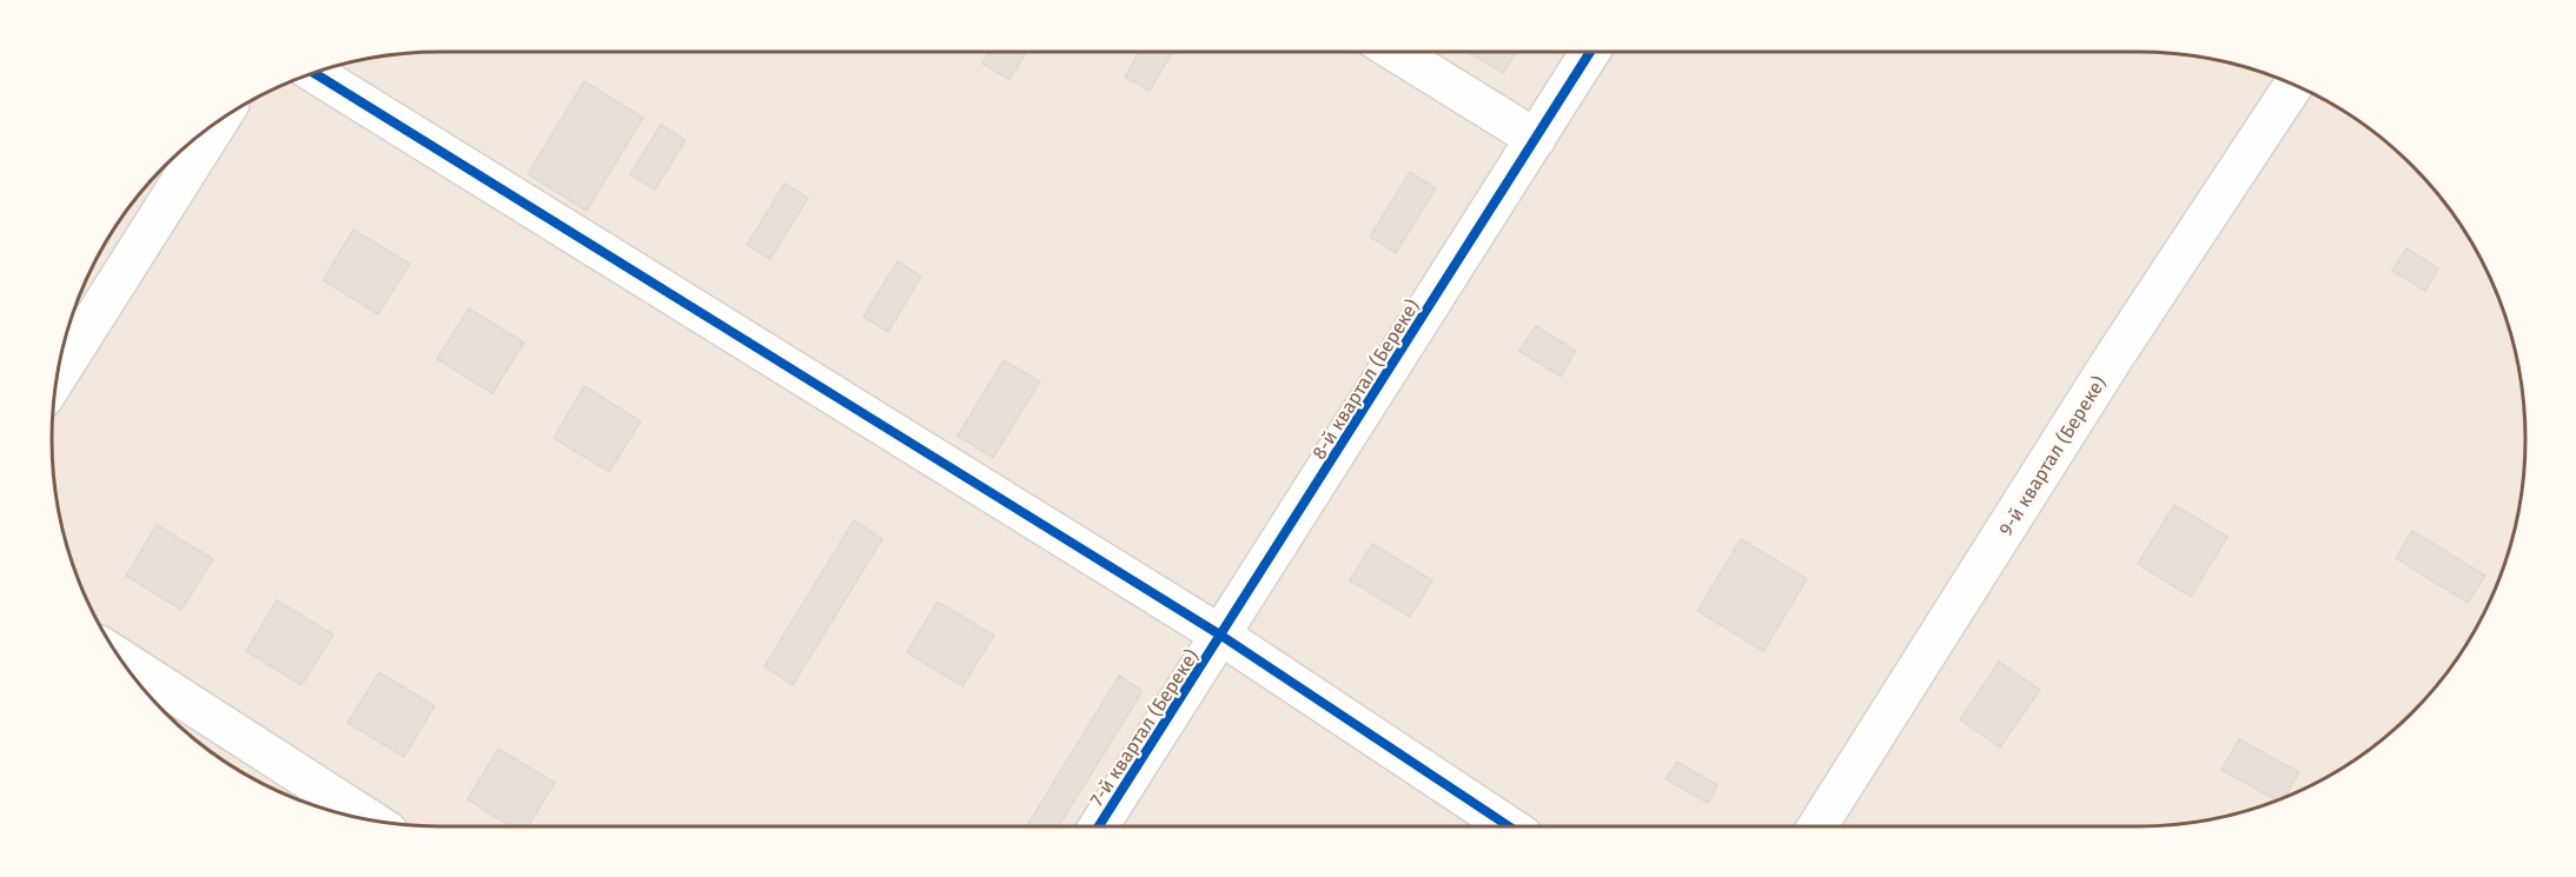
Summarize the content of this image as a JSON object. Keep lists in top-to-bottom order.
{
  "streets": {
    "street": ["8-й квартал (Береке)", "9-й квартал (Береке)", "7-й квартал (Береке)"]
  },
  "crossings": [
    ["8-й квартал (Береке)", "7-й квартал (Береке)"]
  ]
}
